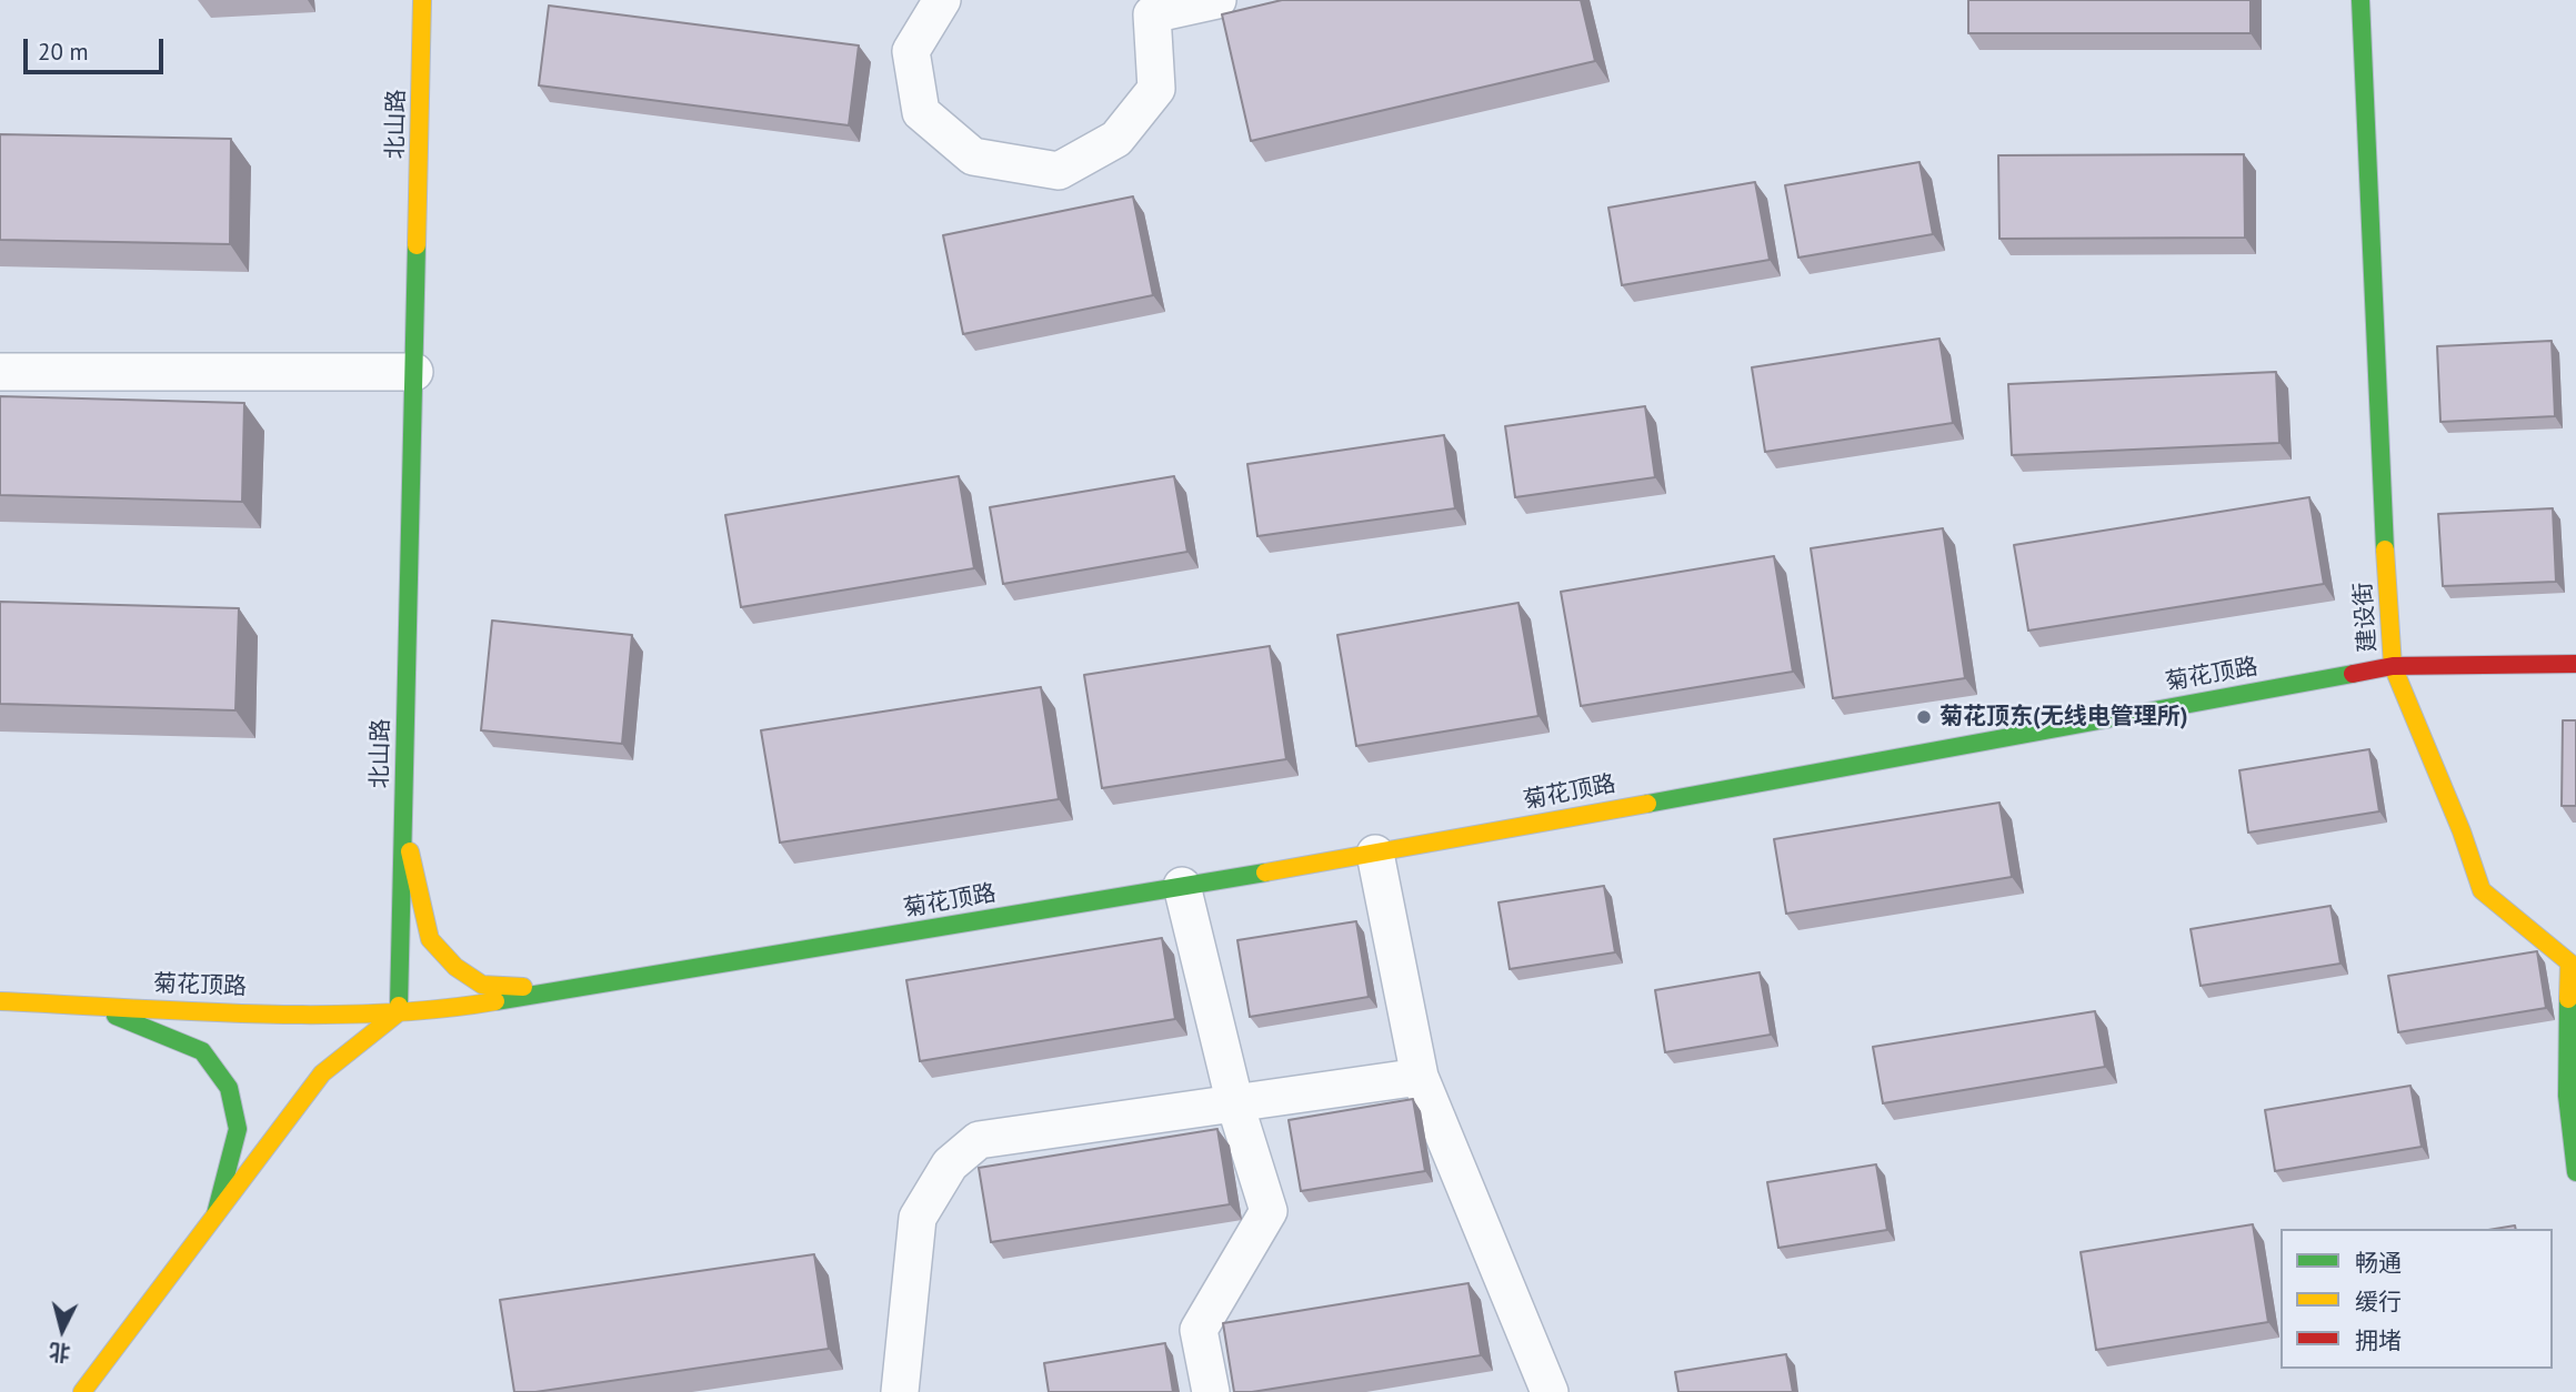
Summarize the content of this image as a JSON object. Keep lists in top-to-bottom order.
{
  "streets": {
    "street": ["北山路", "建设街", "菊花顶路"]
  },
  "crossings": [
    ["北山路", "菊花顶路"],
    ["建设街", "菊花顶路"]
  ],
  "places": ["菊花顶东(无线电管理所)"],
  "legend": ["畅通", "缓行", "拥堵"],
  "scale_bar": "20 m",
  "north": "bottom"
}
